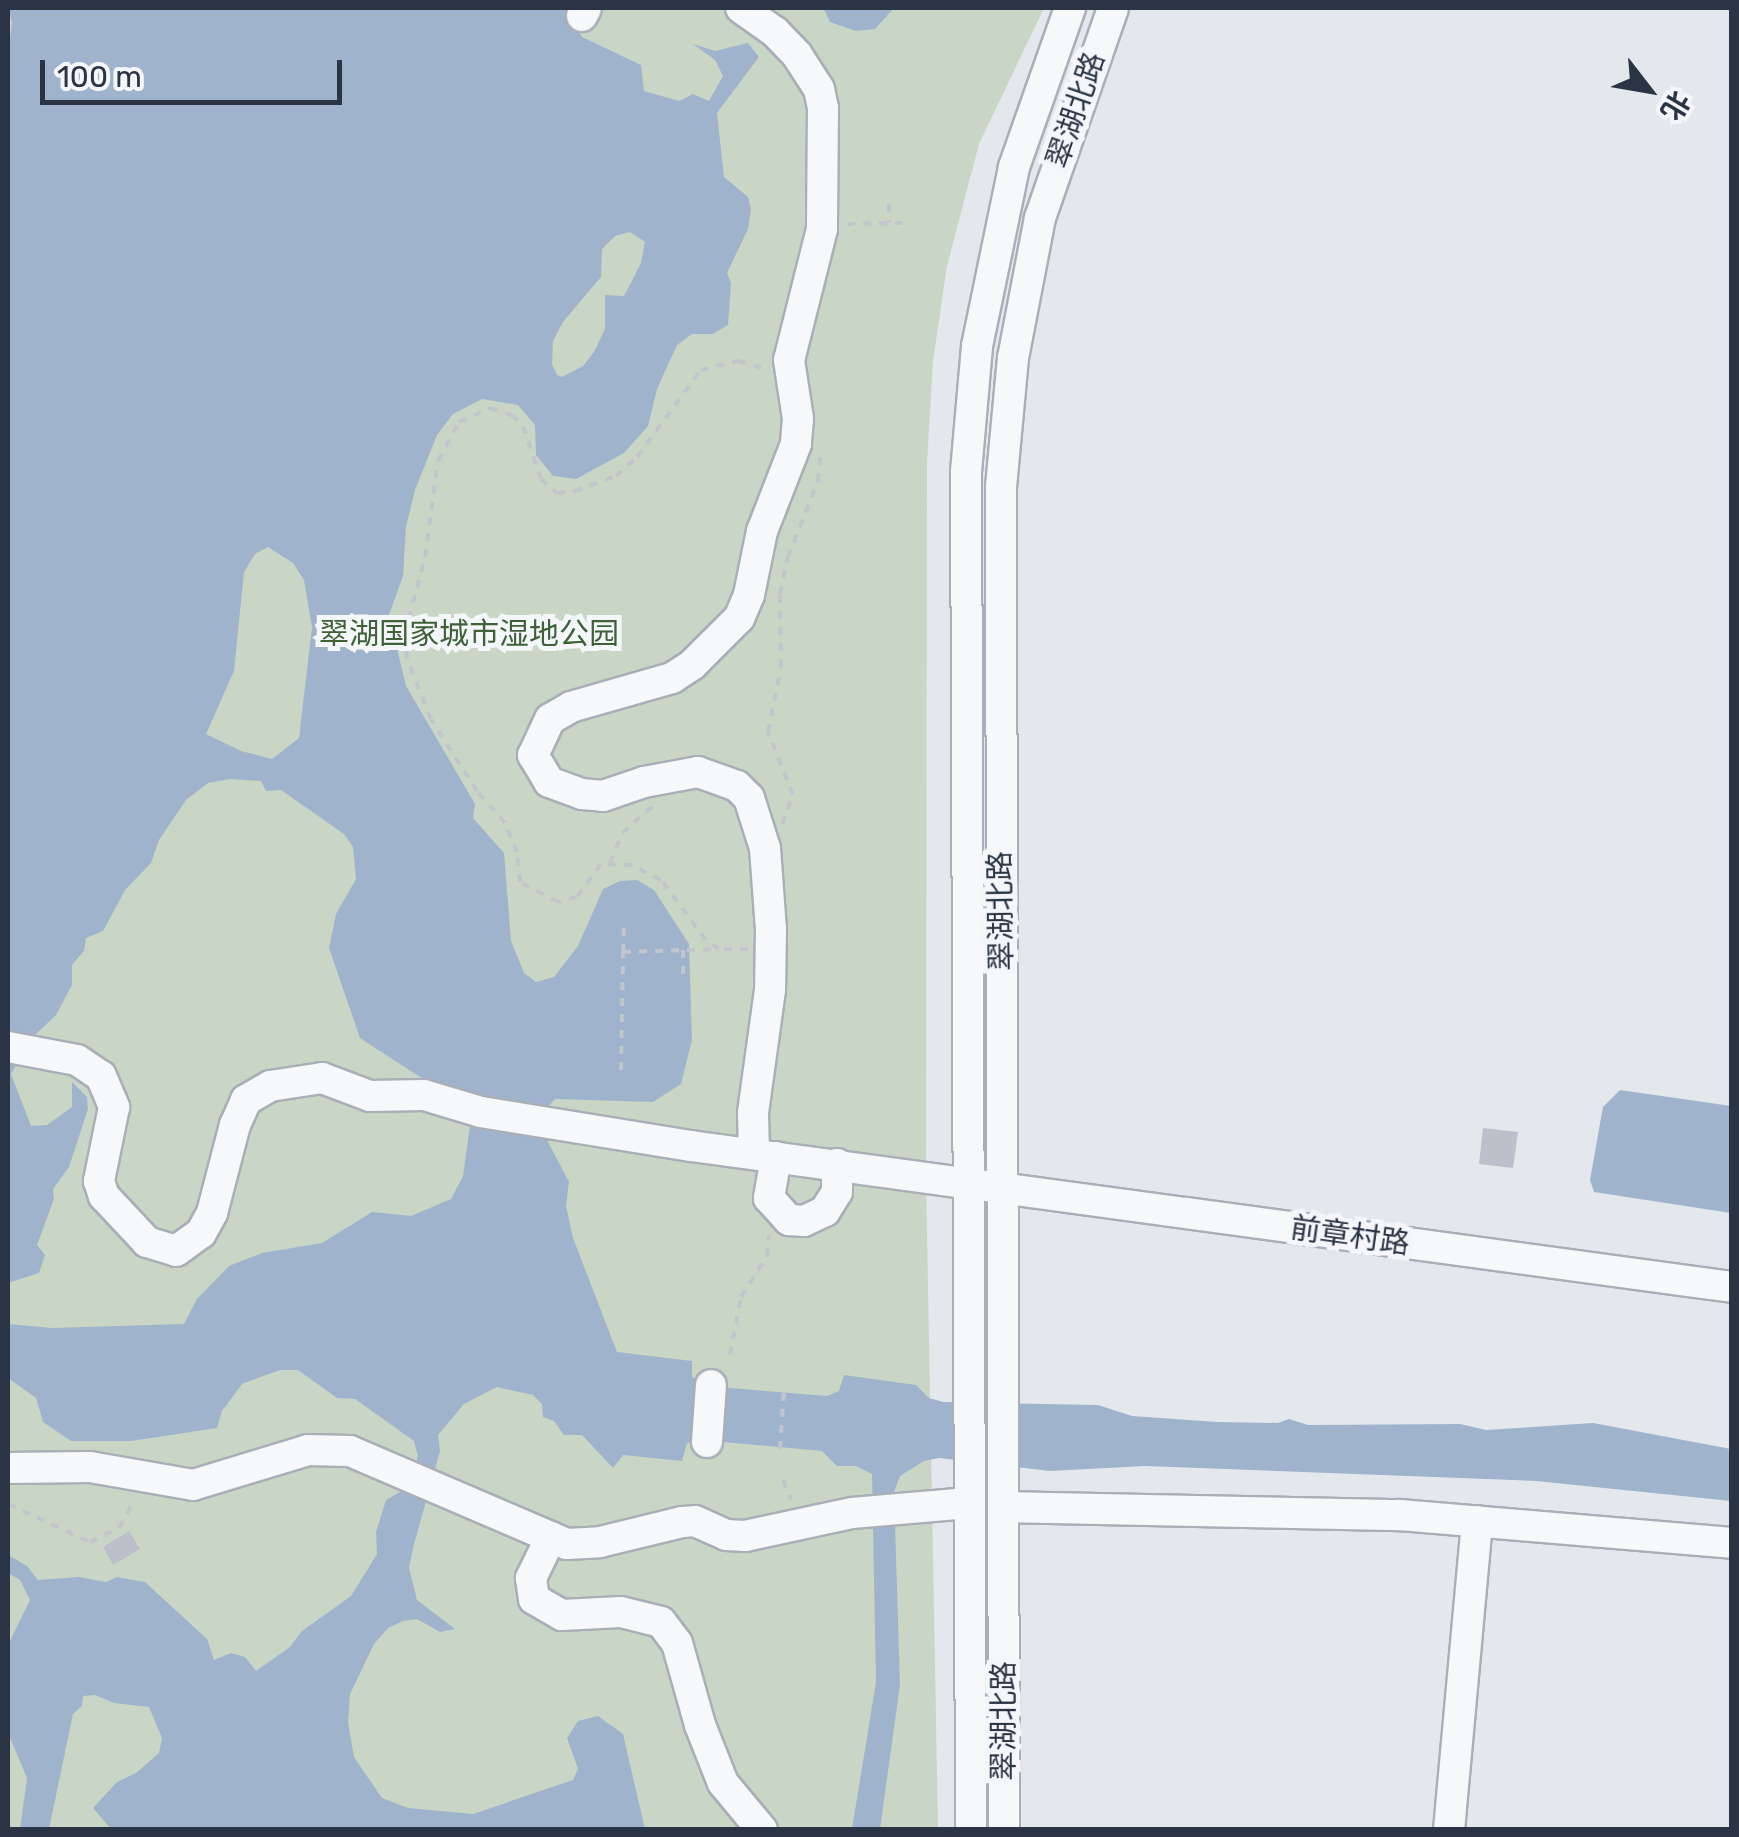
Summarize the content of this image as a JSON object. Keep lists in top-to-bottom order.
{
  "streets": {
    "street": ["翠湖北路", "前章村路"]
  },
  "crossings": [
    ["翠湖北路", "前章村路"]
  ],
  "parks": ["翠湖国家城市湿地公园"],
  "scale_bar": "100 m",
  "north": "bottom right"
}
